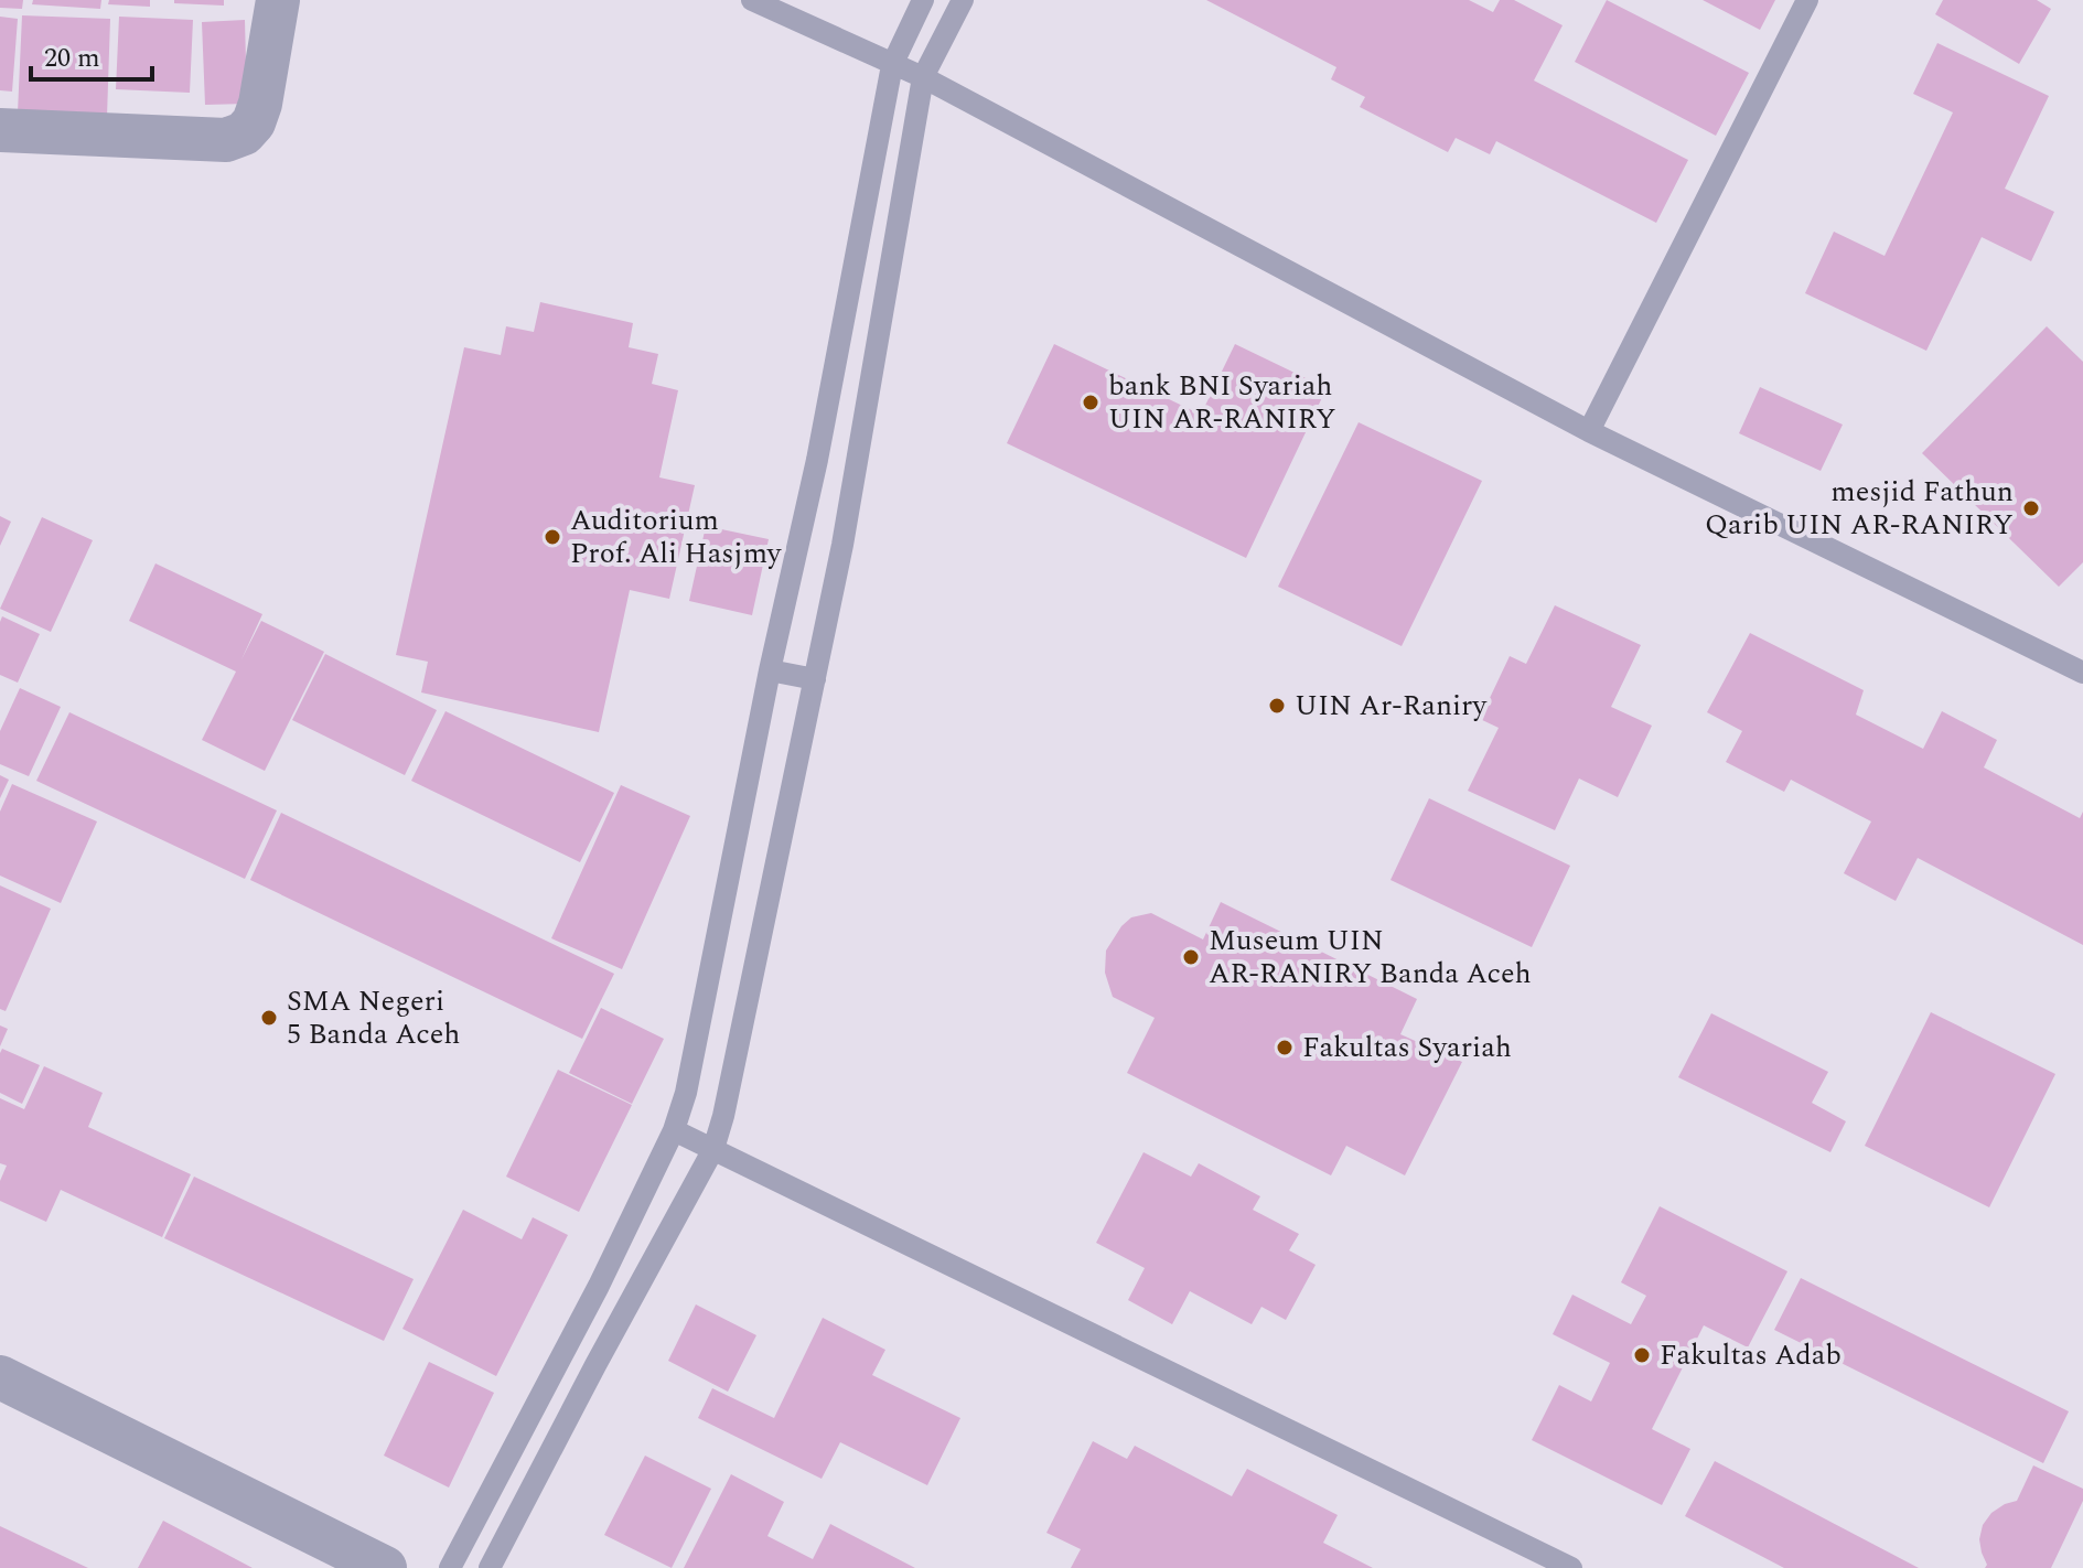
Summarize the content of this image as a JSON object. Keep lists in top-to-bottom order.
{
  "places": [
    "bank BNI Syariah UIN AR-RANIRY",
    "mesjid Fathun Qarib UIN AR-RANIRY",
    "Auditorium Prof. Ali Hasjmy",
    "UIN Ar-Raniry",
    "Museum UIN AR-RANIRY Banda Aceh",
    "SMA Negeri 5 Banda Aceh",
    "Fakultas Syariah",
    "Fakultas Adab"
  ],
  "scale_bar": "20 m"
}
